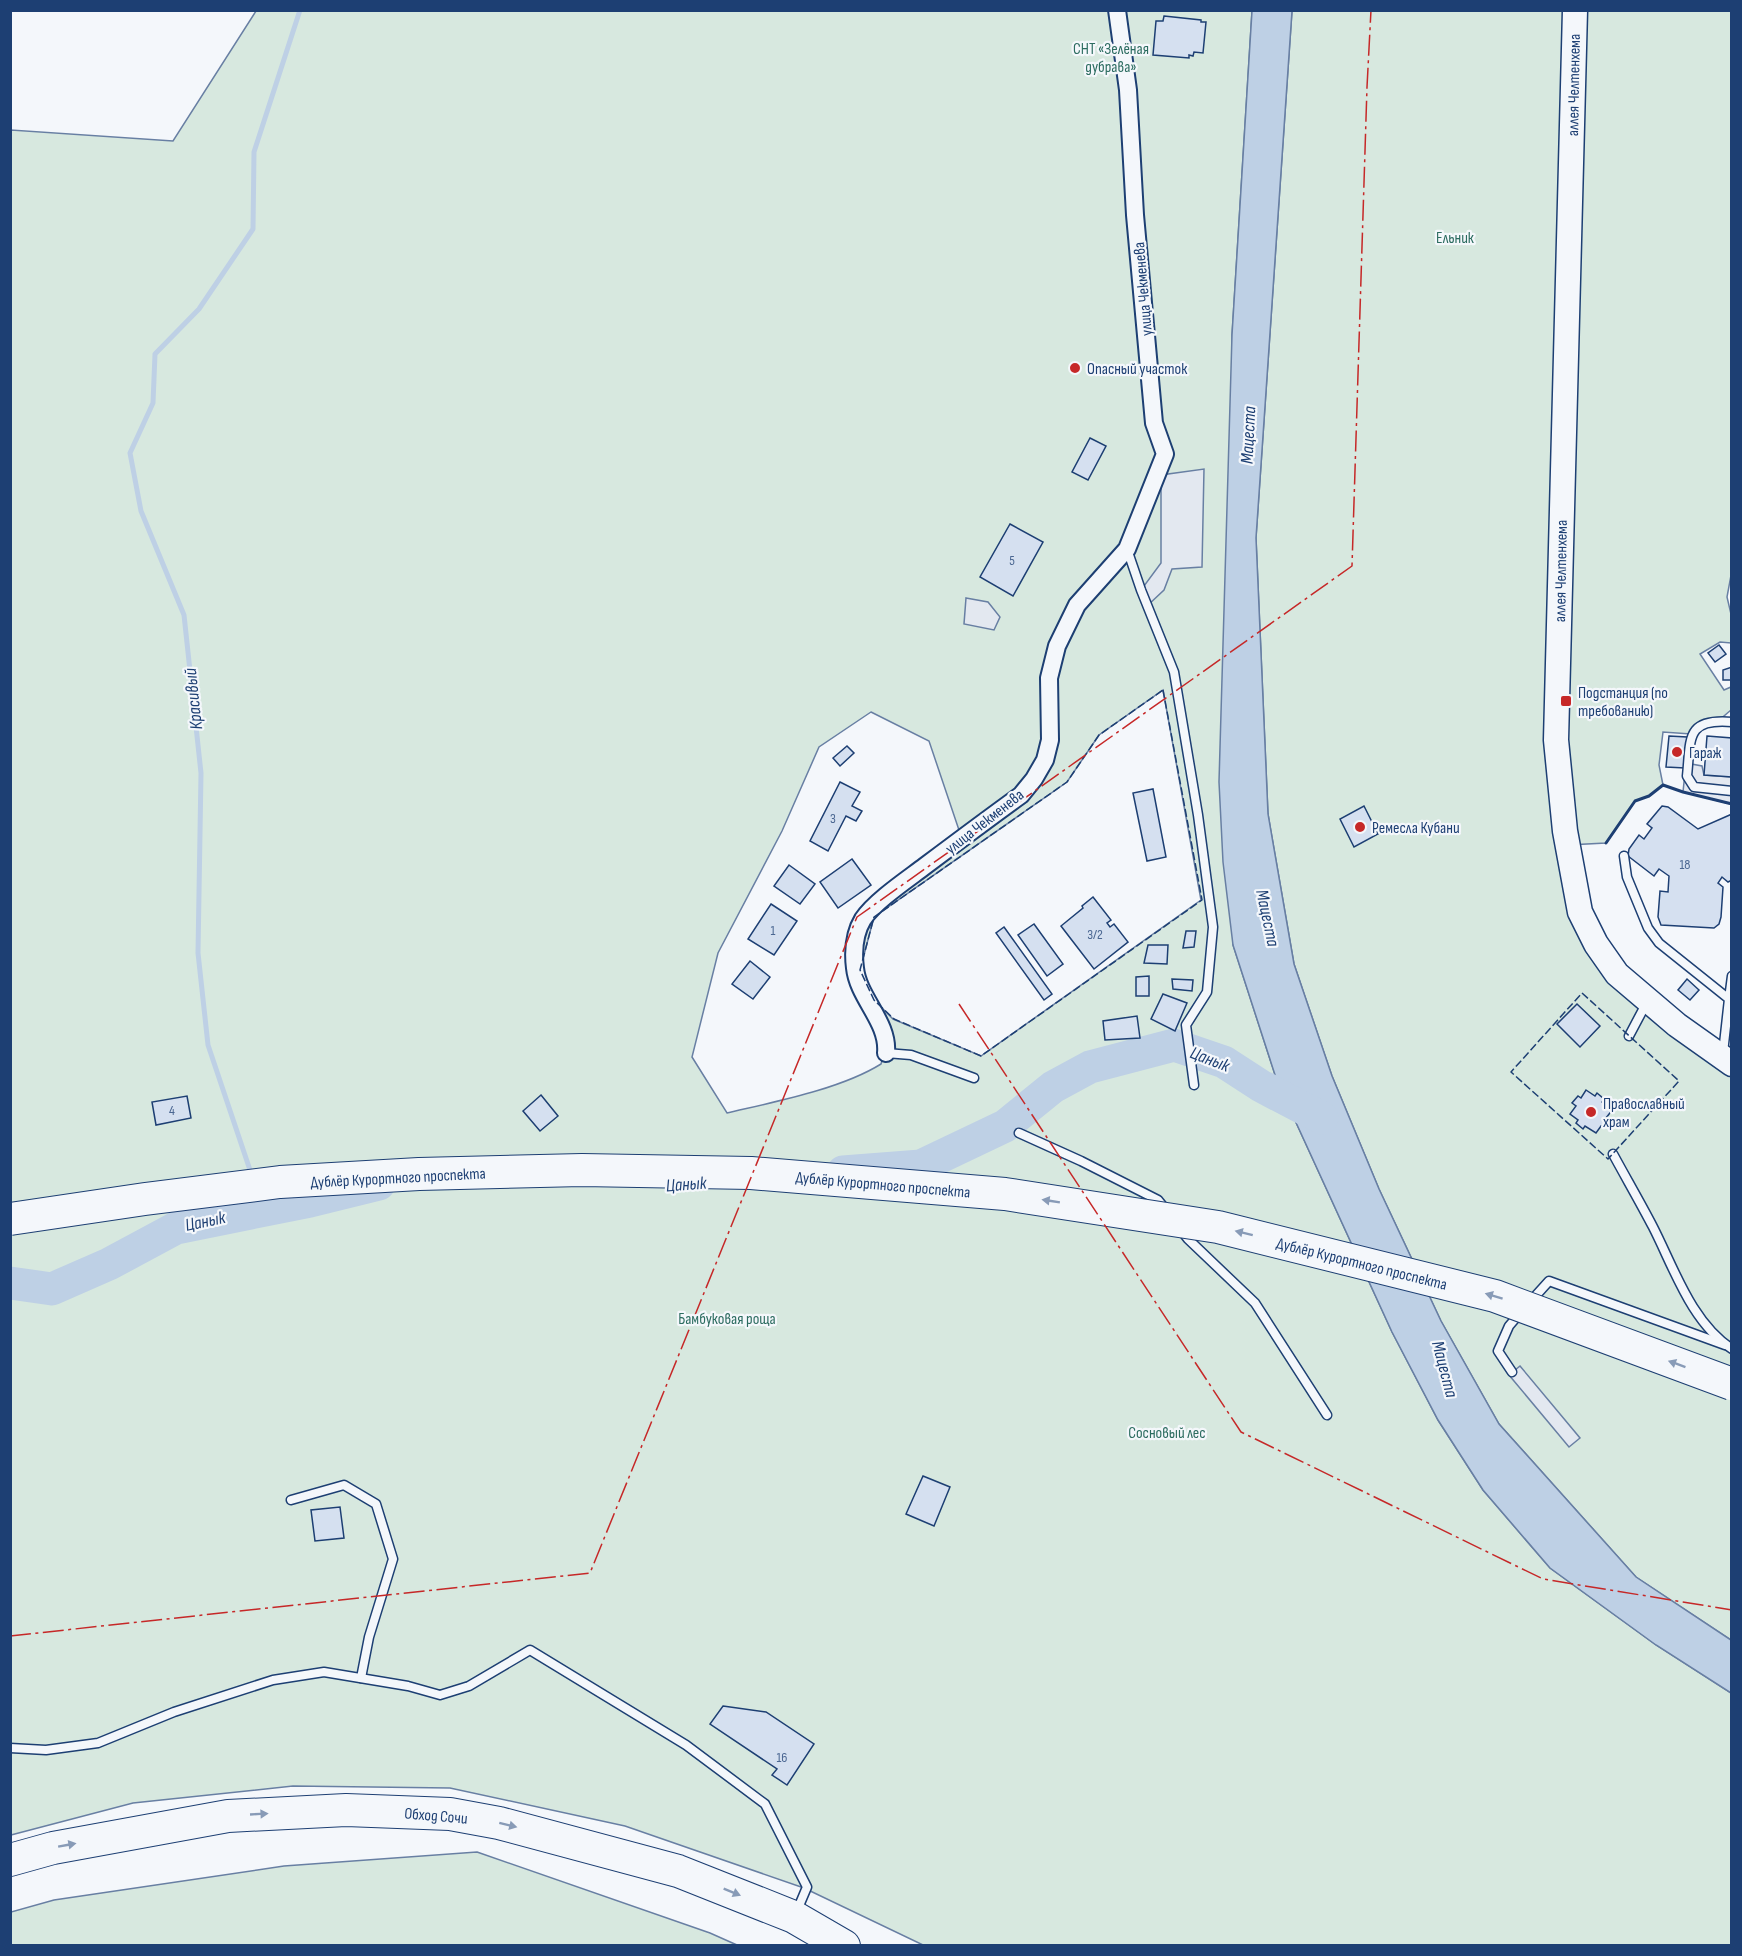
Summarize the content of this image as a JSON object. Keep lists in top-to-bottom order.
{
  "streets": {
    "highway": ["Дублёр Курортного проспекта", "Обход Сочи"],
    "main road": ["аллея Челтенхема"],
    "street": ["улица Чекменева"]
  },
  "one_way": ["Дублёр Курортного проспекта", "Обход Сочи"],
  "water": ["Мацеста", "Красивый", "Цанык"],
  "parks": [
    "СНТ «Зелёная дубрава»",
    "Ельник",
    "Бамбуковая роща",
    "Сосновый лес"
  ],
  "places": {
    "other": [
      "Опасный участок",
      "Гараж",
      "Ремесла Кубани",
      "Православный храм"
    ],
    "transit": ["Подстанция (по требованию)"]
  },
  "house_numbers": [
    "5",
    "3",
    "18",
    "1",
    "3/2",
    "4",
    "16"
  ]
}
